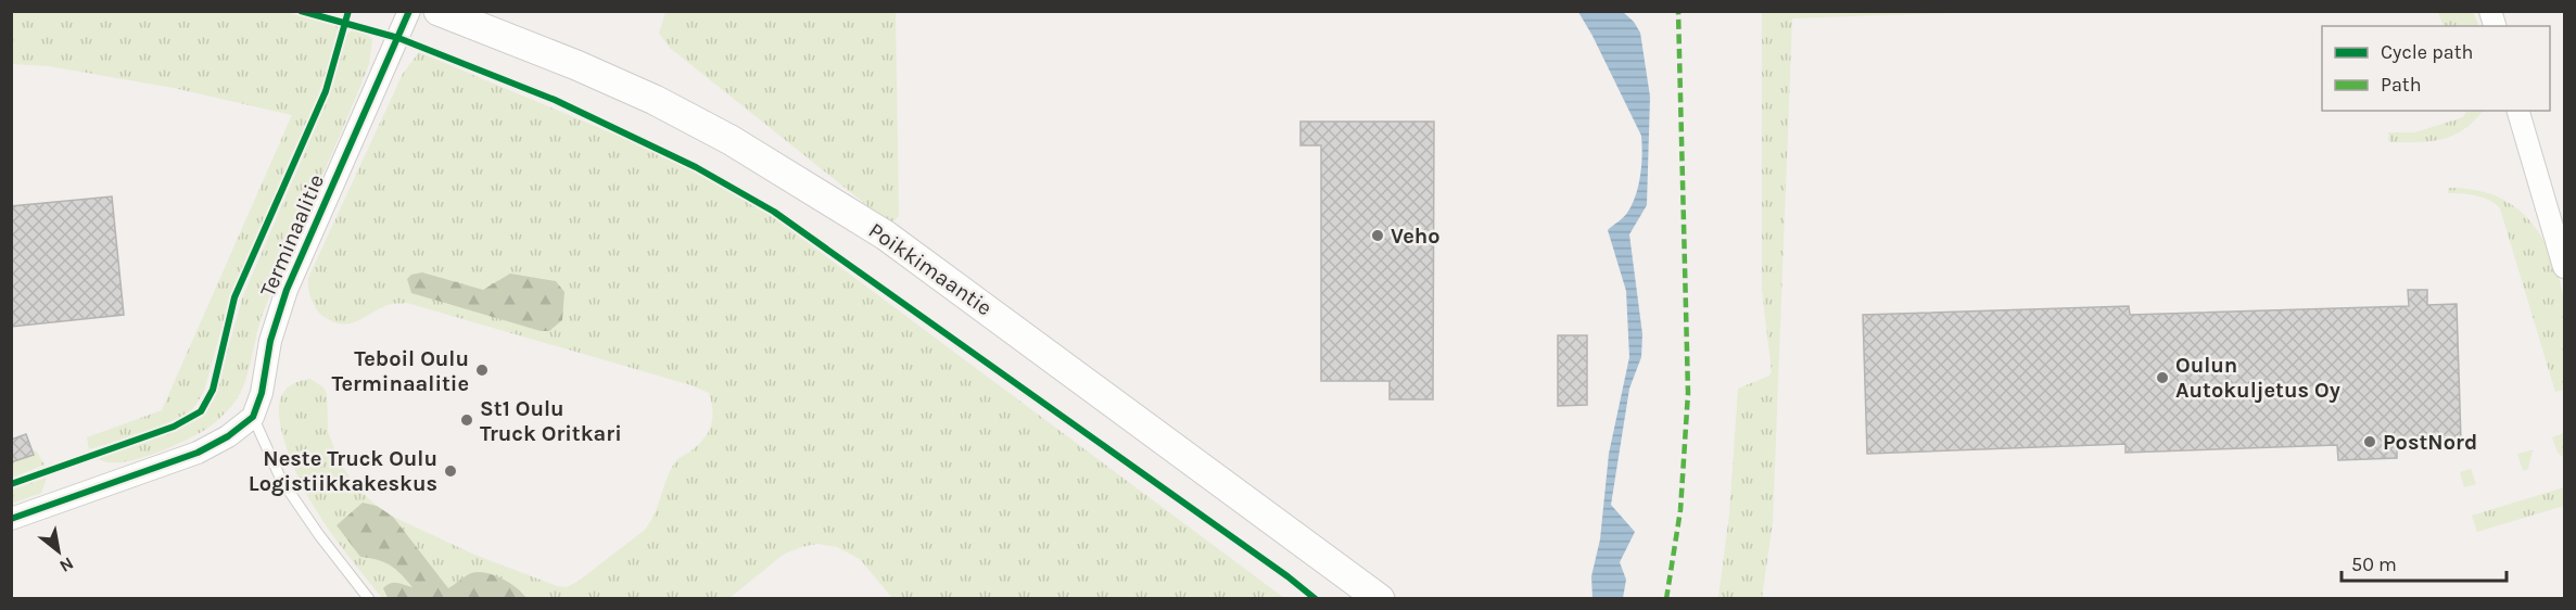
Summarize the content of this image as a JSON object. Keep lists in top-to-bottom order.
{
  "streets": {
    "main road": ["Poikkimaantie"],
    "street": ["Terminaalitie"]
  },
  "places": [
    "Veho",
    "Teboil Oulu Terminaalitie",
    "Oulun Autokuljetus Oy",
    "St1 Oulu Truck Oritkari",
    "PostNord",
    "Neste Truck Oulu Logistiikkakeskus"
  ],
  "legend": ["Cycle path", "Path"],
  "scale_bar": "50 m",
  "north": "bottom right"
}
